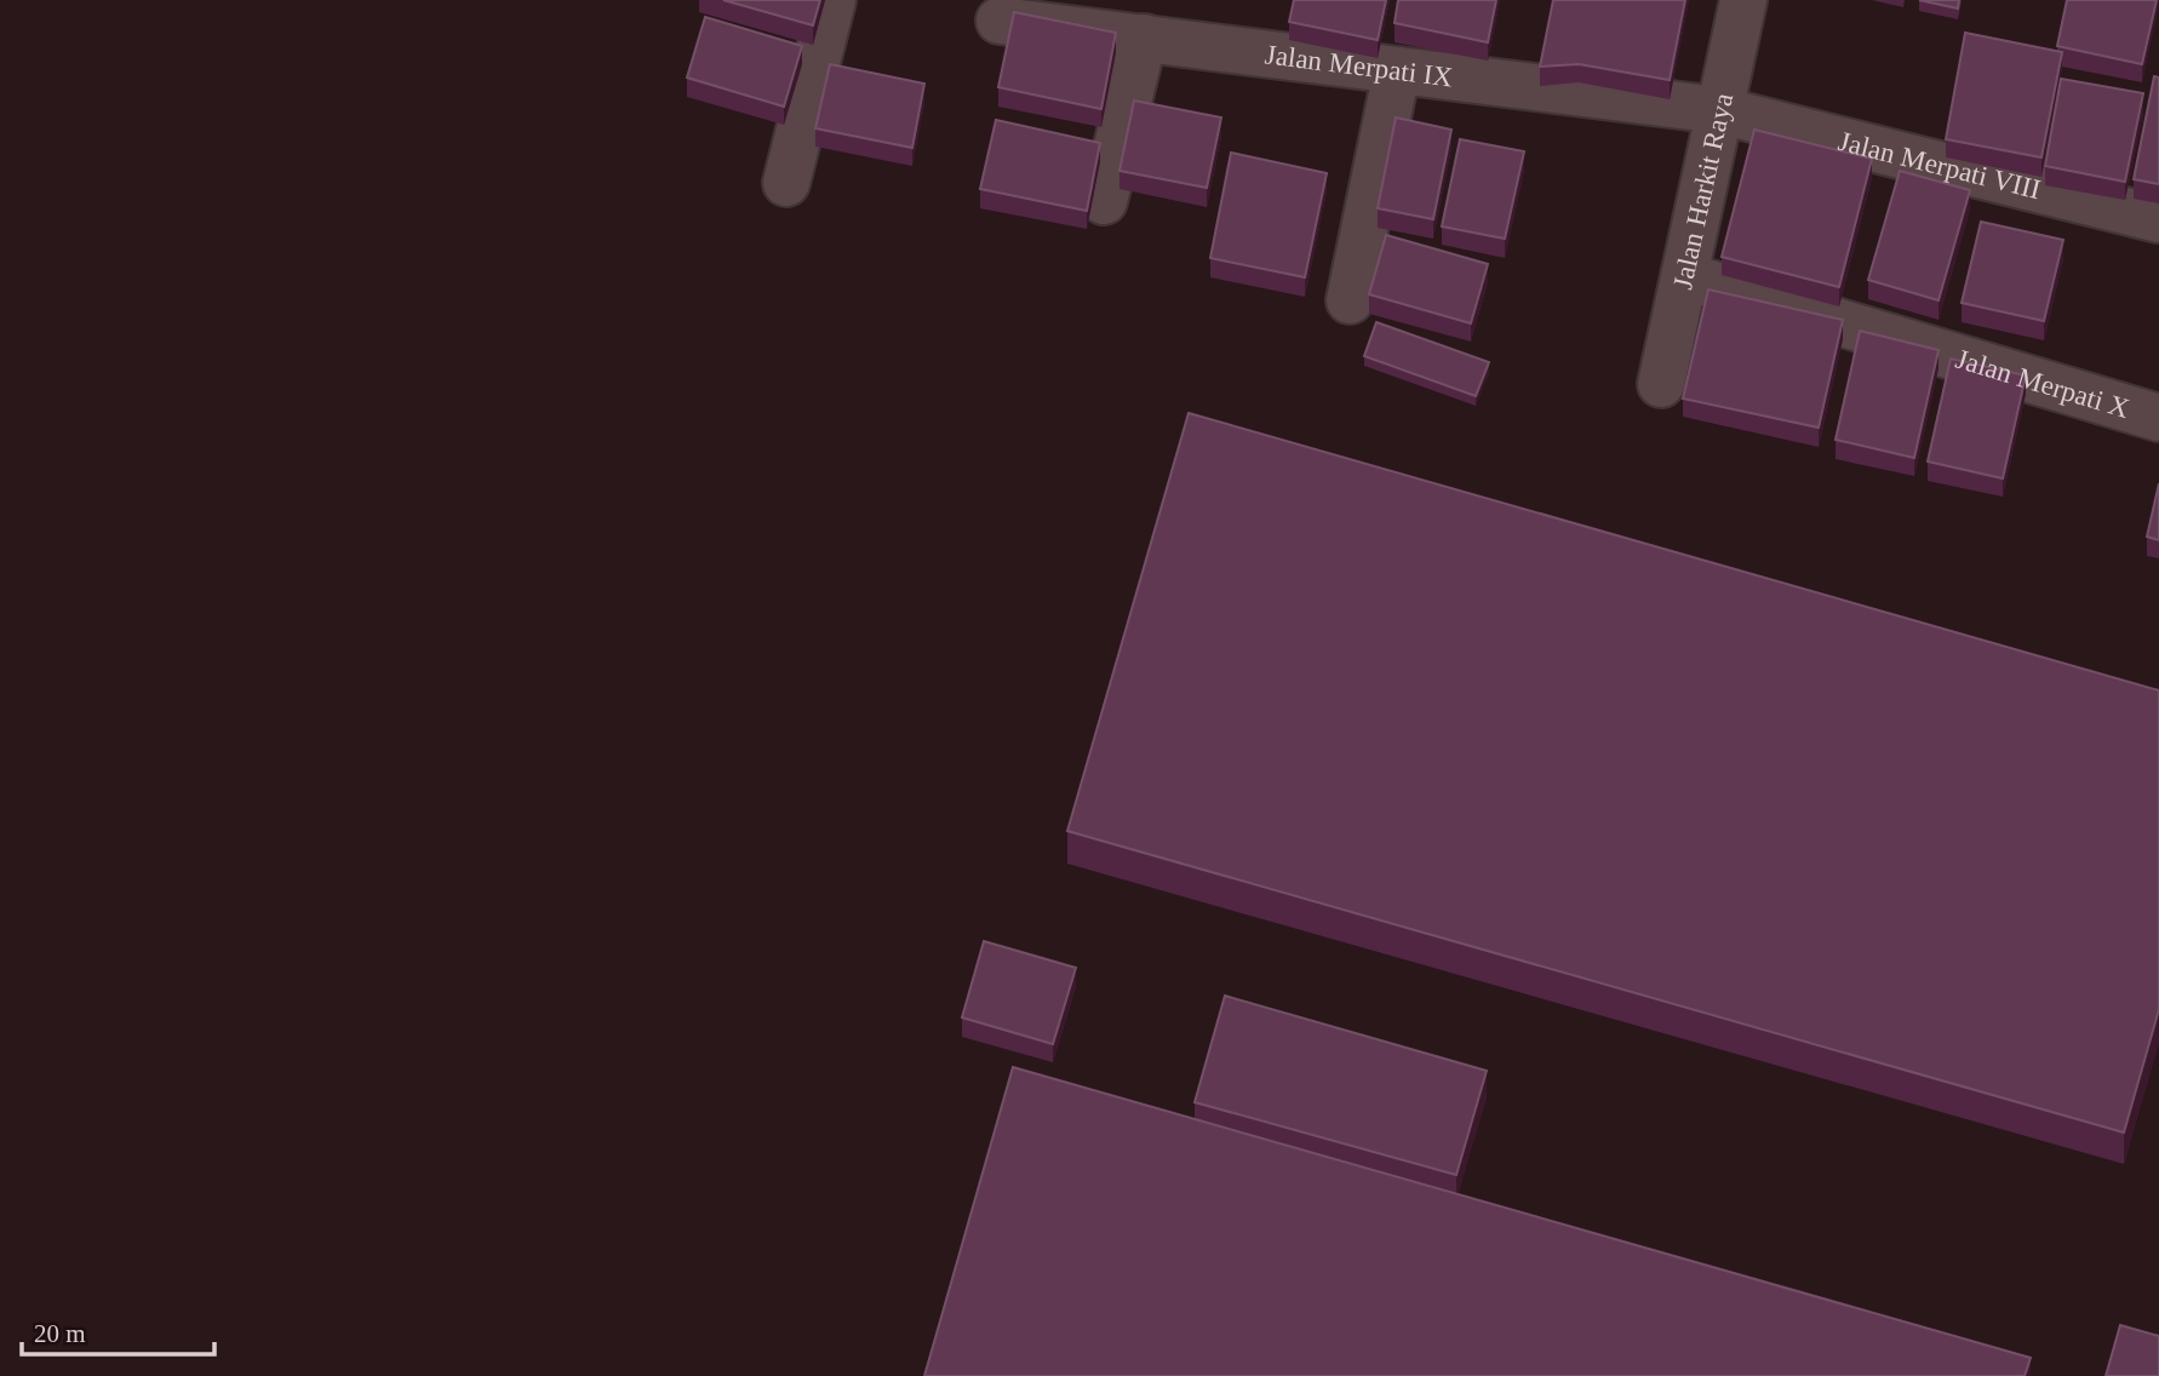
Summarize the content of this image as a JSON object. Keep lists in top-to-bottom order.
{
  "streets": {
    "street": [
      "Jalan Merpati IX",
      "Jalan Merpati VIII",
      "Jalan Harkit Raya",
      "Jalan Merpati X"
    ]
  },
  "crossings": [
    ["Jalan Merpati IX", "Jalan Merpati VIII"],
    ["Jalan Merpati IX", "Jalan Harkit Raya"],
    ["Jalan Merpati VIII", "Jalan Harkit Raya"],
    ["Jalan Harkit Raya", "Jalan Merpati X"]
  ],
  "scale_bar": "20 m"
}
